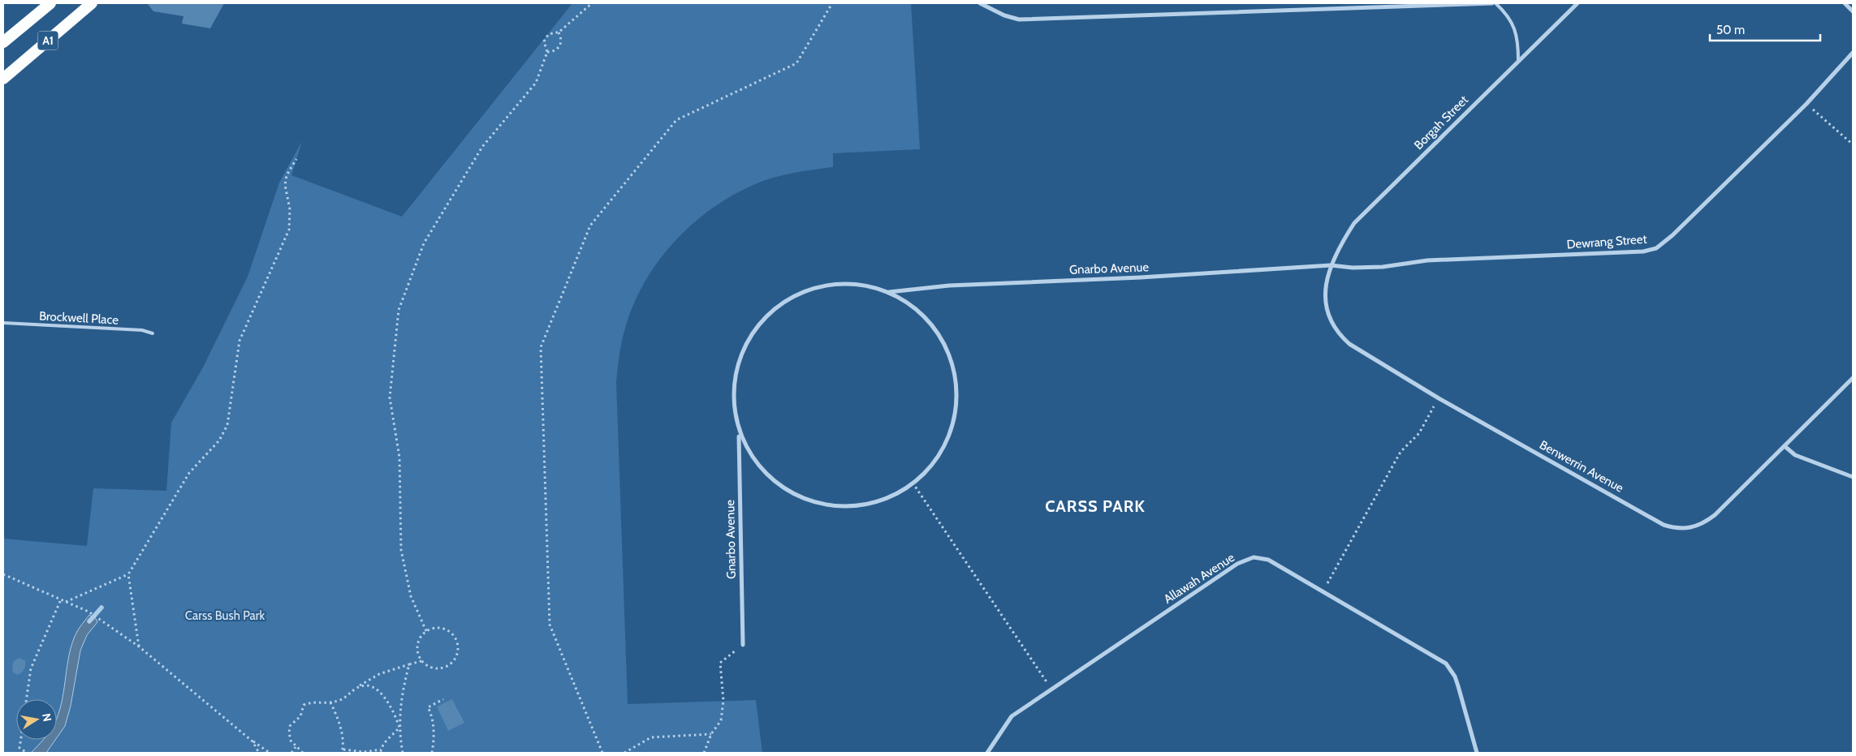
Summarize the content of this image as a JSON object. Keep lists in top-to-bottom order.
{
  "streets": {
    "highway": ["A1"],
    "street": [
      "Borgah Street",
      "Dewrang Street",
      "Gnarbo Avenue",
      "Benwerrin Avenue",
      "Allawah Avenue"
    ],
    "lane": ["Brockwell Place"]
  },
  "crossings": [
    ["Borgah Street", "Dewrang Street"],
    ["Borgah Street", "Gnarbo Avenue"],
    ["Borgah Street", "Benwerrin Avenue"],
    ["Dewrang Street", "Gnarbo Avenue"],
    ["Dewrang Street", "Benwerrin Avenue"],
    ["Gnarbo Avenue", "Benwerrin Avenue"]
  ],
  "districts": ["CARSS PARK"],
  "parks": ["Carss Bush Park"],
  "scale_bar": "50 m",
  "north": "right"
}
